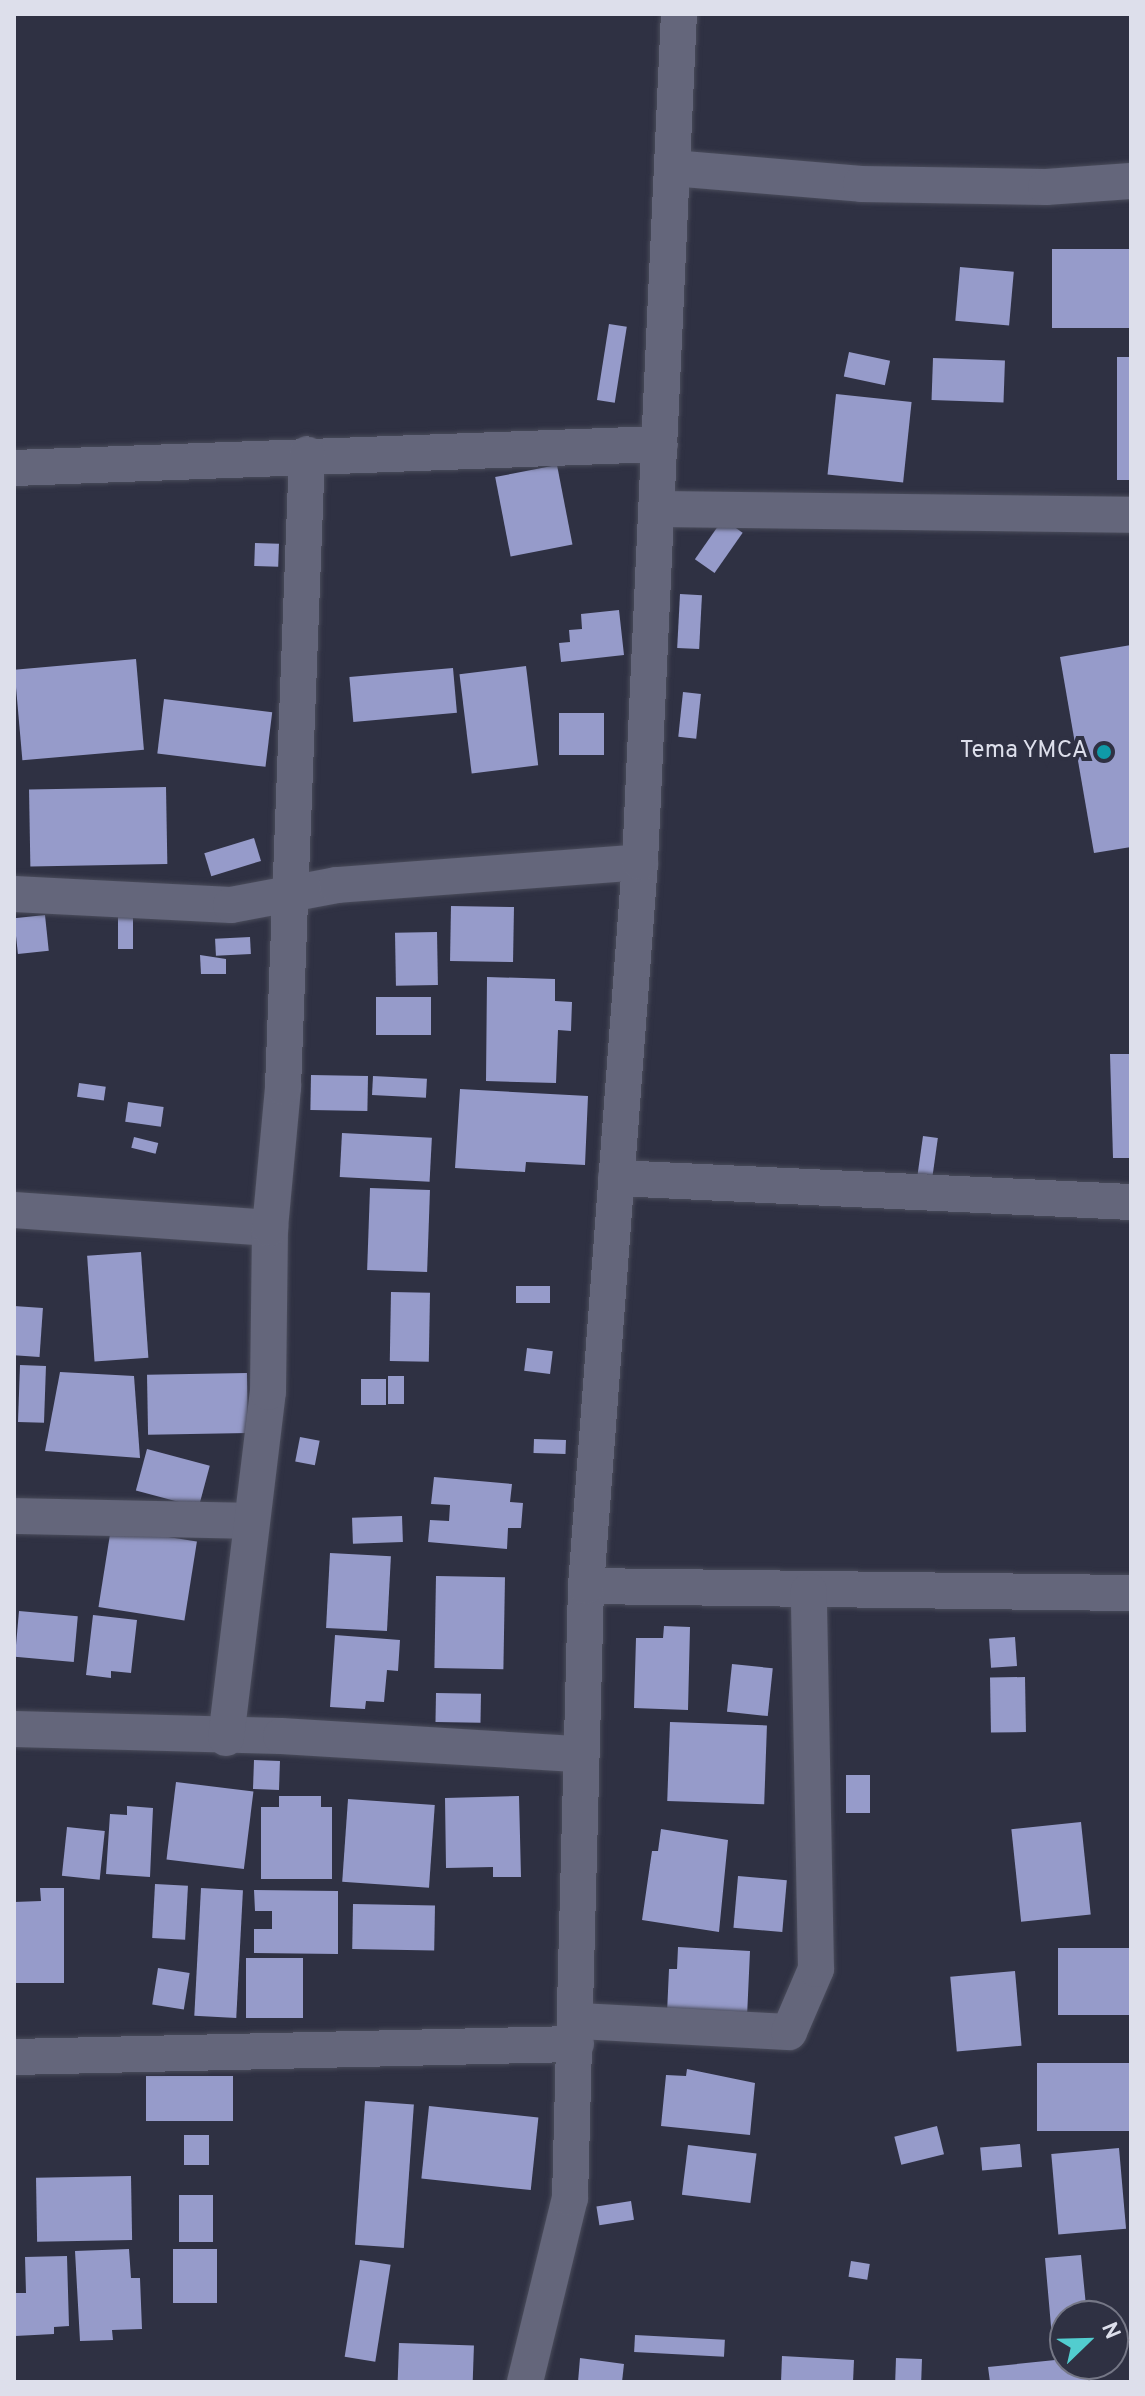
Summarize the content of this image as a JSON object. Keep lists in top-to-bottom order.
{
  "places": ["Tema YMCA"],
  "north": "top right"
}
